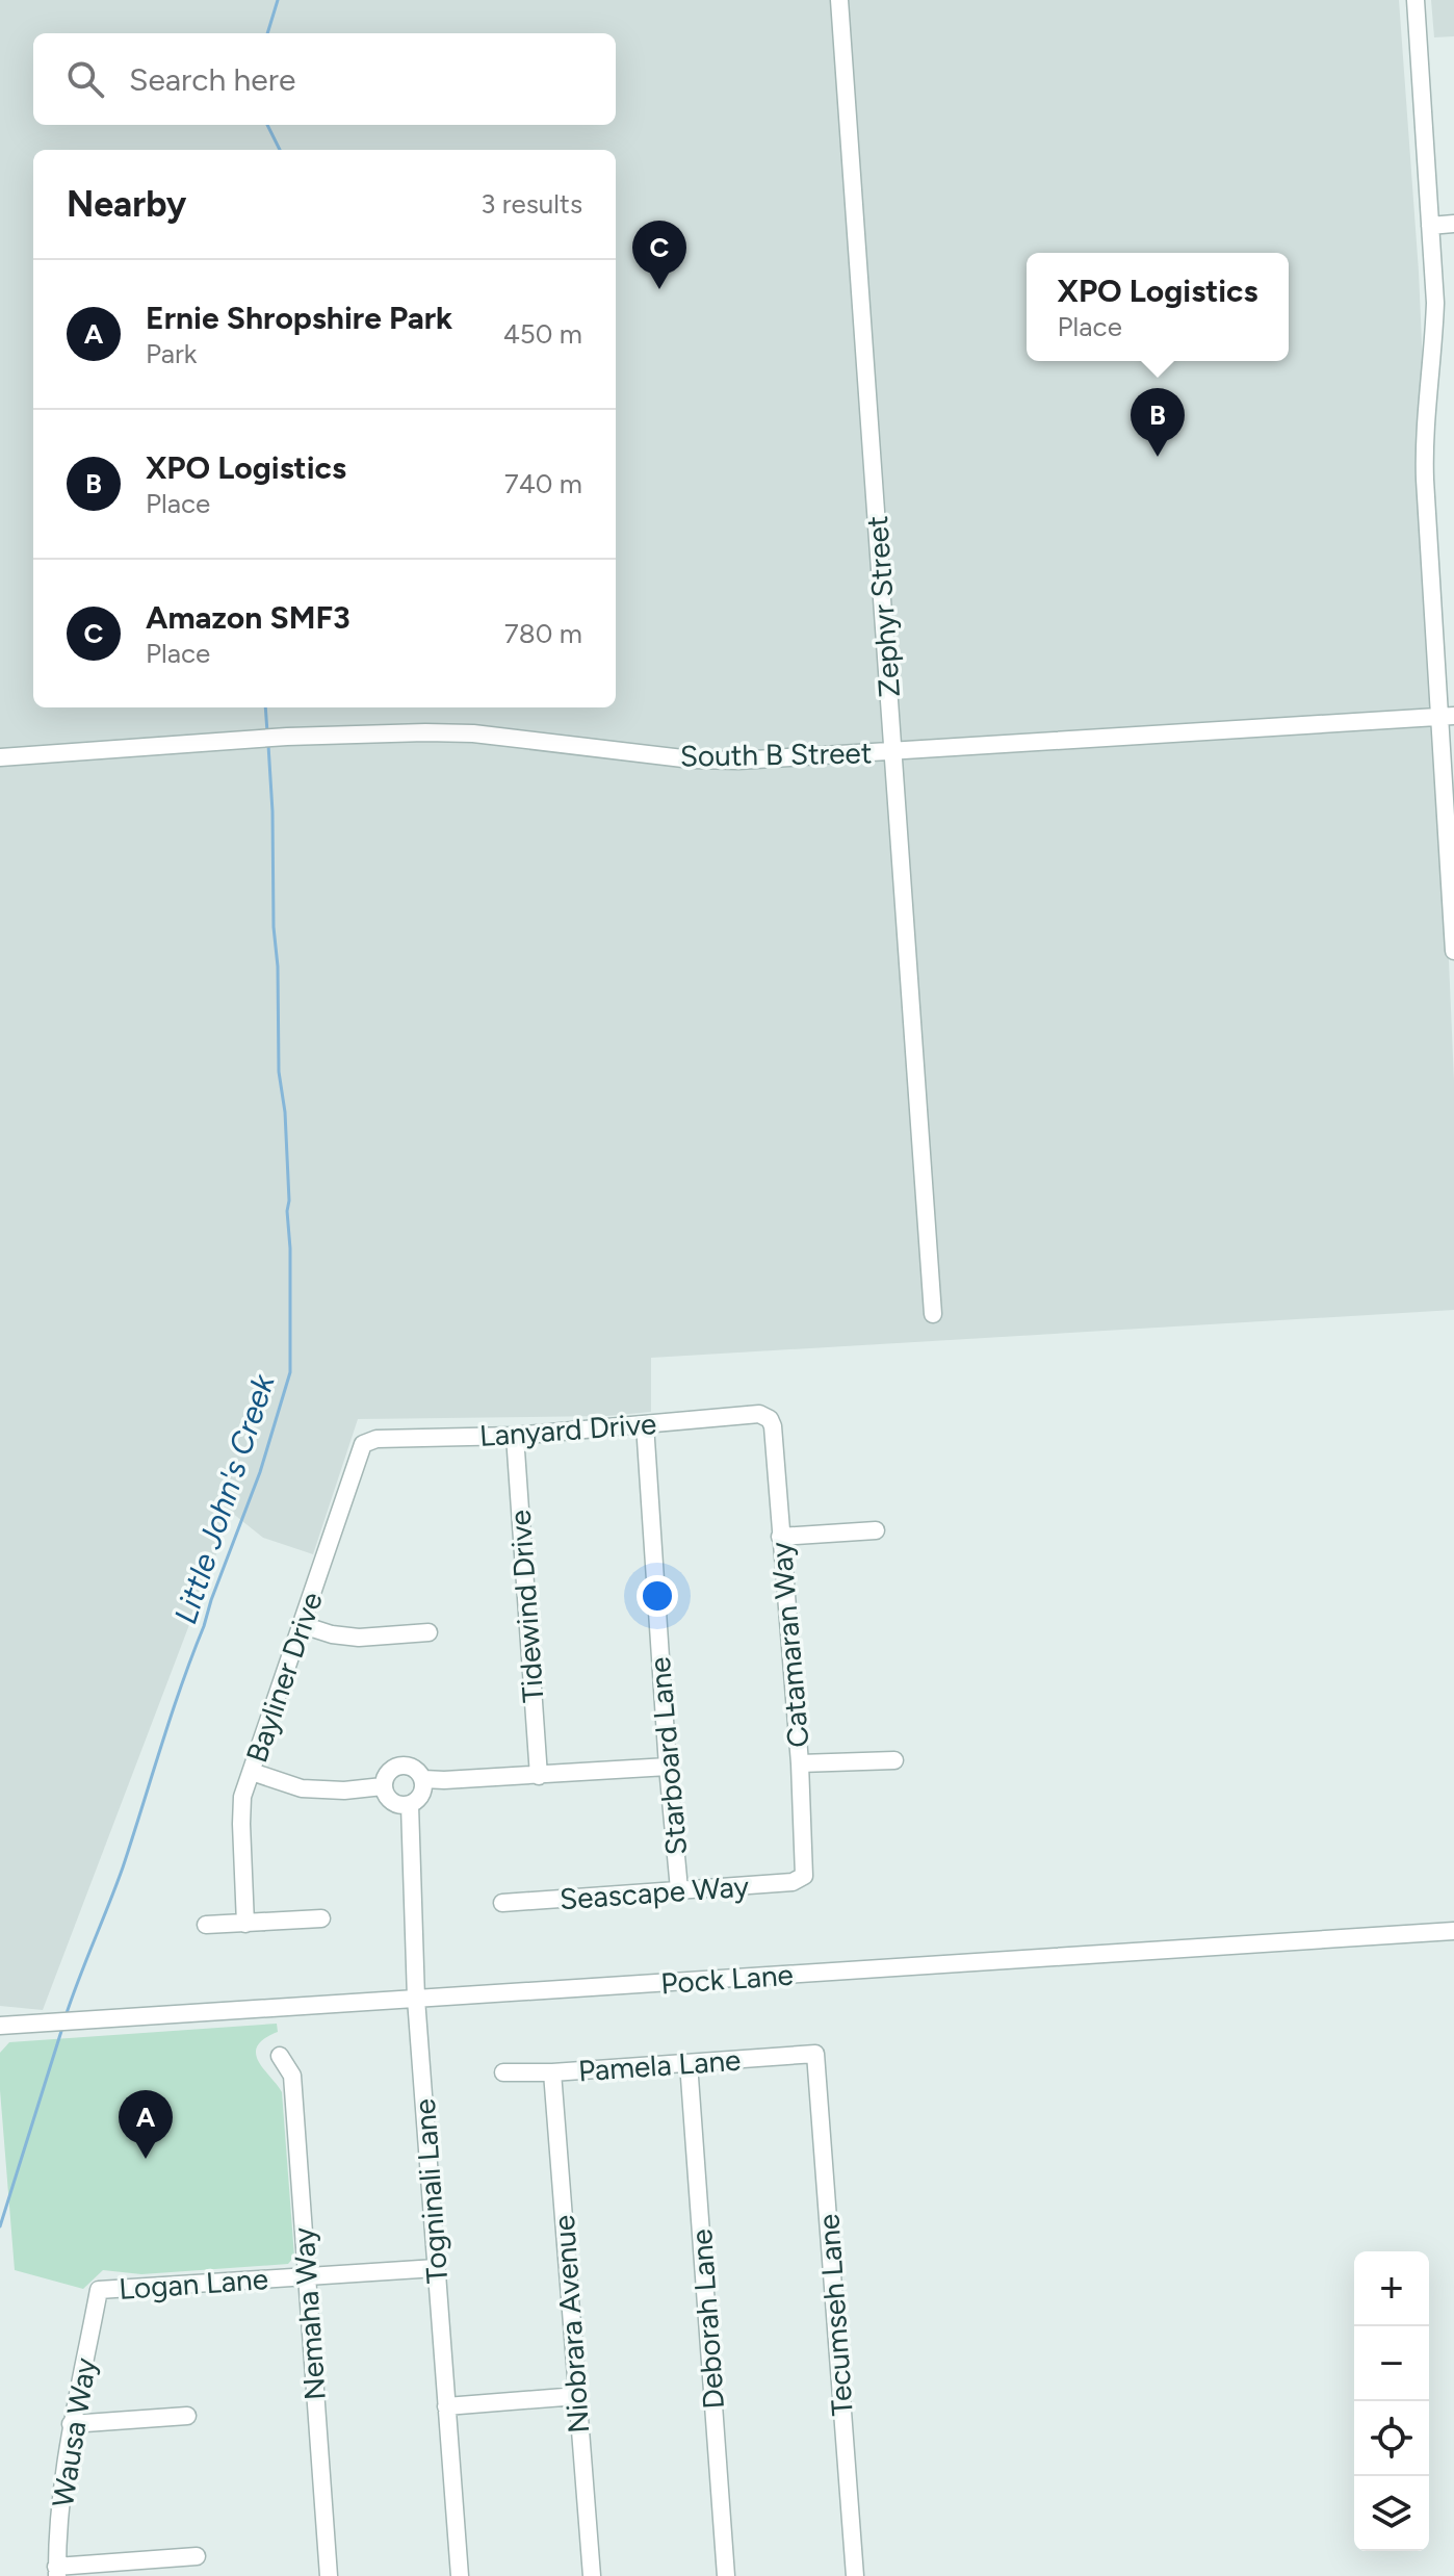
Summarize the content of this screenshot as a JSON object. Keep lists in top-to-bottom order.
{
  "streets": {
    "street": [
      "Zephyr Street",
      "South B Street",
      "Lanyard Drive",
      "Tidewind Drive",
      "Catamaran Way",
      "Bayliner Drive",
      "Starboard Lane",
      "Seascape Way",
      "Pock Lane",
      "Pamela Lane",
      "Togninali Lane",
      "Logan Lane",
      "Nemaha Way",
      "Tecumseh Lane",
      "Deborah Lane",
      "Niobrara Avenue",
      "Wausa Way"
    ]
  },
  "crossings": [
    ["Zephyr Street", "South B Street"],
    ["Lanyard Drive", "Tidewind Drive"],
    ["Lanyard Drive", "Catamaran Way"],
    ["Lanyard Drive", "Bayliner Drive"],
    ["Lanyard Drive", "Starboard Lane"],
    ["Catamaran Way", "Seascape Way"],
    ["Starboard Lane", "Seascape Way"],
    ["Pock Lane", "Togninali Lane"],
    ["Pamela Lane", "Tecumseh Lane"],
    ["Pamela Lane", "Deborah Lane"],
    ["Pamela Lane", "Niobrara Avenue"],
    ["Togninali Lane", "Logan Lane"],
    ["Logan Lane", "Nemaha Way"],
    ["Logan Lane", "Wausa Way"]
  ],
  "water": ["Little John's Creek"],
  "page": {
    "search": "Search here",
    "heading": ["Nearby", "3 results"],
    "pins": ["C", "B", "A"],
    "popup": ["XPO Logistics", "Place"],
    "list": [
      {
        "mark": "A",
        "name": "Ernie Shropshire Park",
        "note": "Park",
        "value": "450 m"
      },
      {
        "mark": "B",
        "name": "XPO Logistics",
        "note": "Place",
        "value": "740 m"
      },
      {
        "mark": "C",
        "name": "Amazon SMF3",
        "note": "Place",
        "value": "780 m"
      }
    ],
    "map_buttons": ["+", "−"]
  }
}
